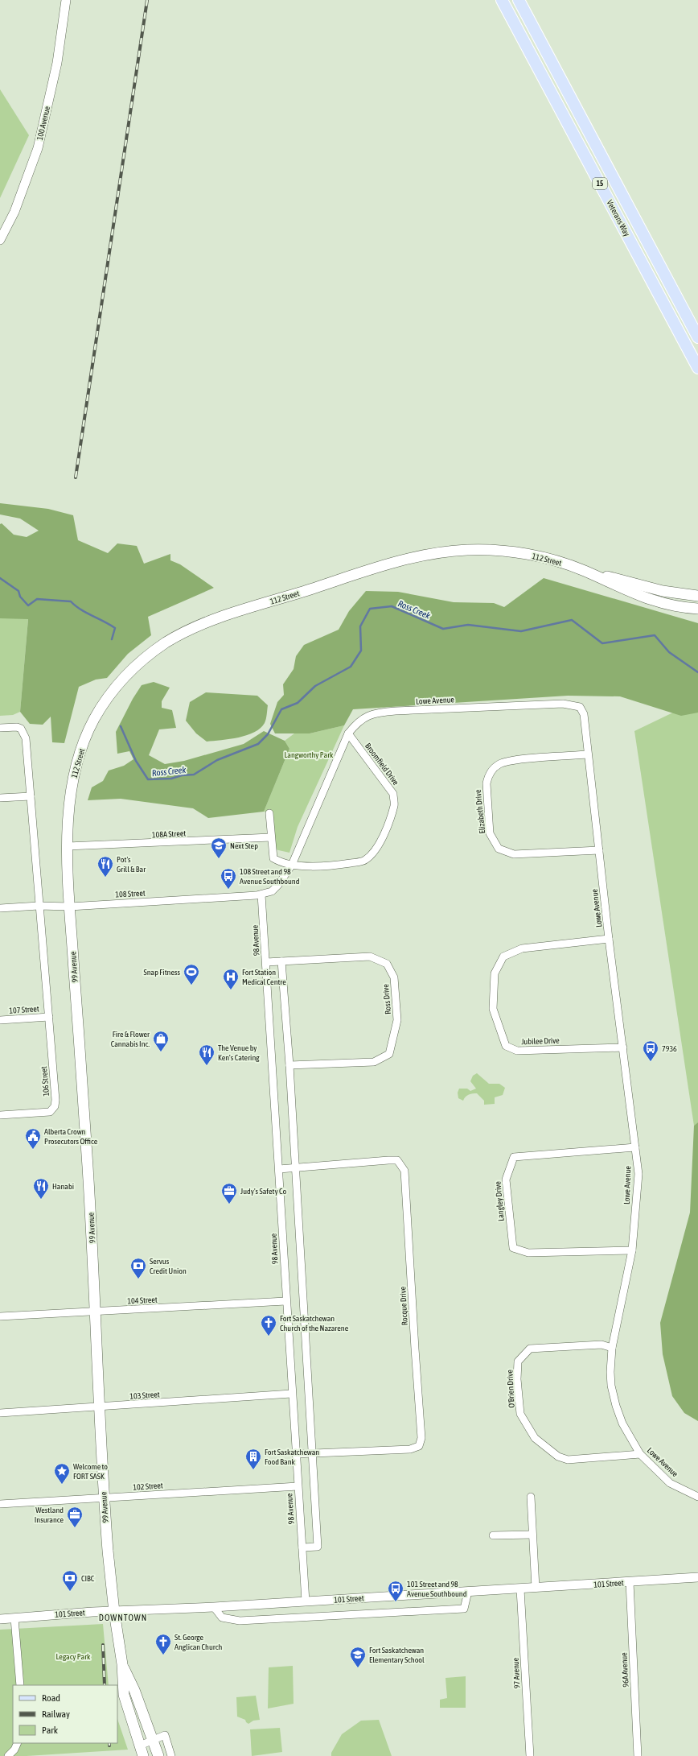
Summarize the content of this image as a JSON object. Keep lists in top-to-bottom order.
{
  "streets": {
    "main road": [
      "15",
      "Veterans Way",
      "112 Street",
      "99 Avenue"
    ],
    "street": [
      "100 Avenue",
      "Lowe Avenue",
      "Broomfield Drive",
      "Elizabeth Drive",
      "108A Street",
      "108 Street",
      "98 Avenue",
      "Ross Drive",
      "107 Street",
      "Jubilee Drive",
      "106 Street",
      "Langley Drive",
      "104 Street",
      "Rocque Drive",
      "O'Brien Drive",
      "103 Street",
      "102 Street",
      "101 Street",
      "96A Avenue",
      "97 Avenue"
    ]
  },
  "crossings": [
    ["112 Street", "99 Avenue"],
    ["Lowe Avenue", "Broomfield Drive"],
    ["Lowe Avenue", "Elizabeth Drive"],
    ["Lowe Avenue", "108 Street"],
    ["Lowe Avenue", "98 Avenue"],
    ["Lowe Avenue", "Jubilee Drive"],
    ["Lowe Avenue", "Langley Drive"],
    ["Lowe Avenue", "O'Brien Drive"],
    ["108A Street", "99 Avenue"],
    ["108 Street", "98 Avenue"],
    ["108 Street", "99 Avenue"],
    ["108 Street", "106 Street"],
    ["98 Avenue", "Ross Drive"],
    ["98 Avenue", "104 Street"],
    ["98 Avenue", "Rocque Drive"],
    ["98 Avenue", "103 Street"],
    ["98 Avenue", "102 Street"],
    ["98 Avenue", "101 Street"],
    ["99 Avenue", "104 Street"],
    ["99 Avenue", "103 Street"],
    ["99 Avenue", "102 Street"],
    ["99 Avenue", "101 Street"],
    ["107 Street", "106 Street"],
    ["101 Street", "96A Avenue"],
    ["101 Street", "97 Avenue"]
  ],
  "districts": ["DOWNTOWN"],
  "water": ["Ross Creek"],
  "parks": ["Langworthy Park", "Legacy Park"],
  "places": {
    "school or university": ["Next Step", "Fort Saskatchewan Elementary School"],
    "restaurant": ["Pot's Grill & Bar", "The Venue by Ken’s Catering", "Hanabi"],
    "bus stop": ["108 Street and 98 Avenue Southbound", "7936", "101 Street and 98 Avenue Southbound"],
    "sports": ["Snap Fitness"],
    "hospital": ["Fort Station Medical Centre"],
    "shop": ["Fire & Flower Cannabis Inc."],
    "public building": ["Alberta Crown Prosecutors Office"],
    "office": ["Judy's Safety Co", "Westland Insurance"],
    "bank": ["Servus Credit Union", "CIBC"],
    "church": ["Fort Saskatchewan Church of the Nazarene", "St. George Anglican Church"],
    "building": ["Fort Saskatchewan Food Bank"],
    "place": ["Welcome to FORT SASK"]
  },
  "legend": ["Road", "Railway", "Park"]
}
